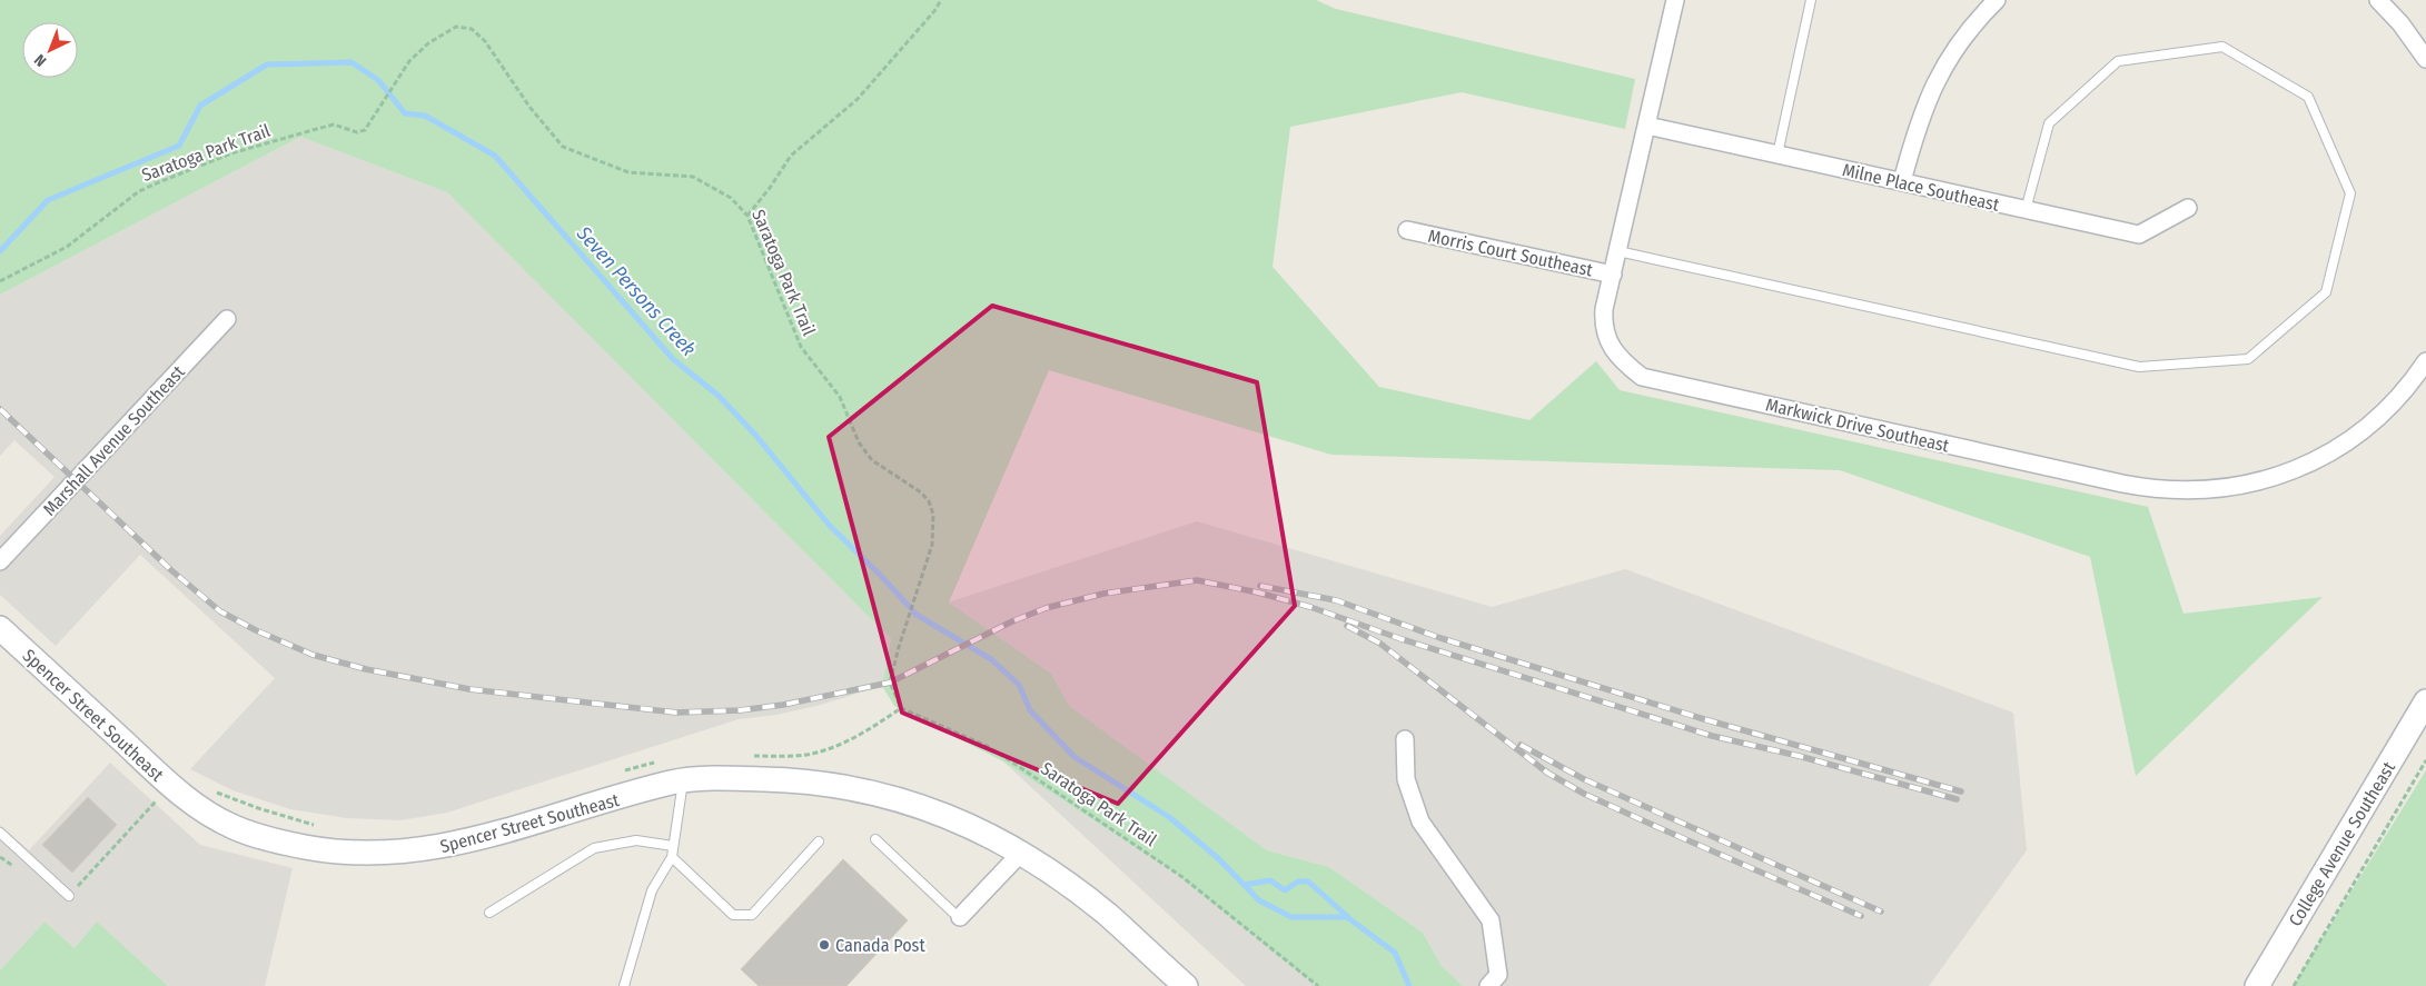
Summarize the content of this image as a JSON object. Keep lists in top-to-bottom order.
{
  "streets": {
    "street": [
      "Milne Place Southeast",
      "Morris Court Southeast",
      "Markwick Drive Southeast",
      "Marshall Avenue Southeast",
      "Spencer Street Southeast",
      "College Avenue Southeast"
    ],
    "path": ["Saratoga Park Trail"]
  },
  "crossings": [
    ["Milne Place Southeast", "Markwick Drive Southeast"],
    ["Morris Court Southeast", "Markwick Drive Southeast"]
  ],
  "water": ["Seven Persons Creek"],
  "places": ["Canada Post"],
  "north": "bottom left"
}
